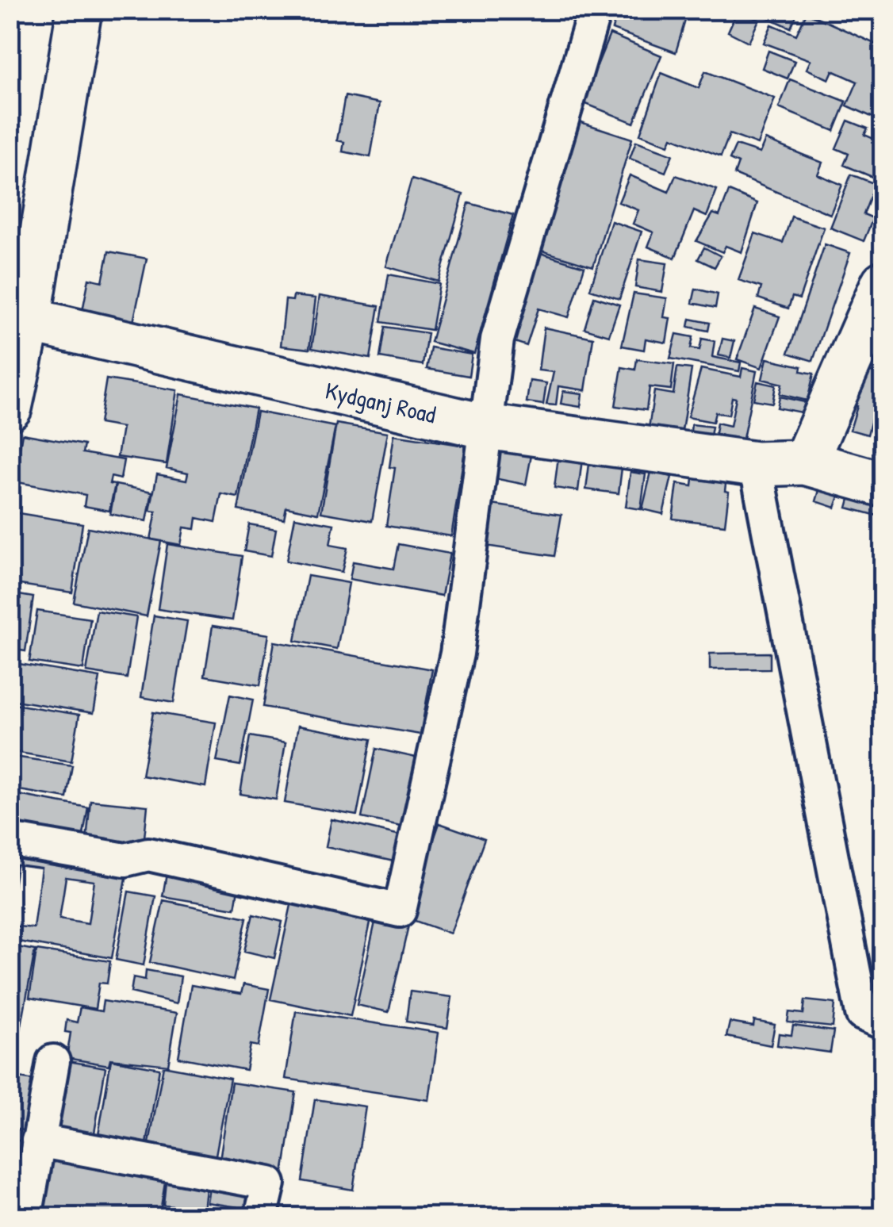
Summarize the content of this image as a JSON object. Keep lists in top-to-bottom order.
{
  "streets": {
    "main road": ["Kydganj Road"]
  }
}
